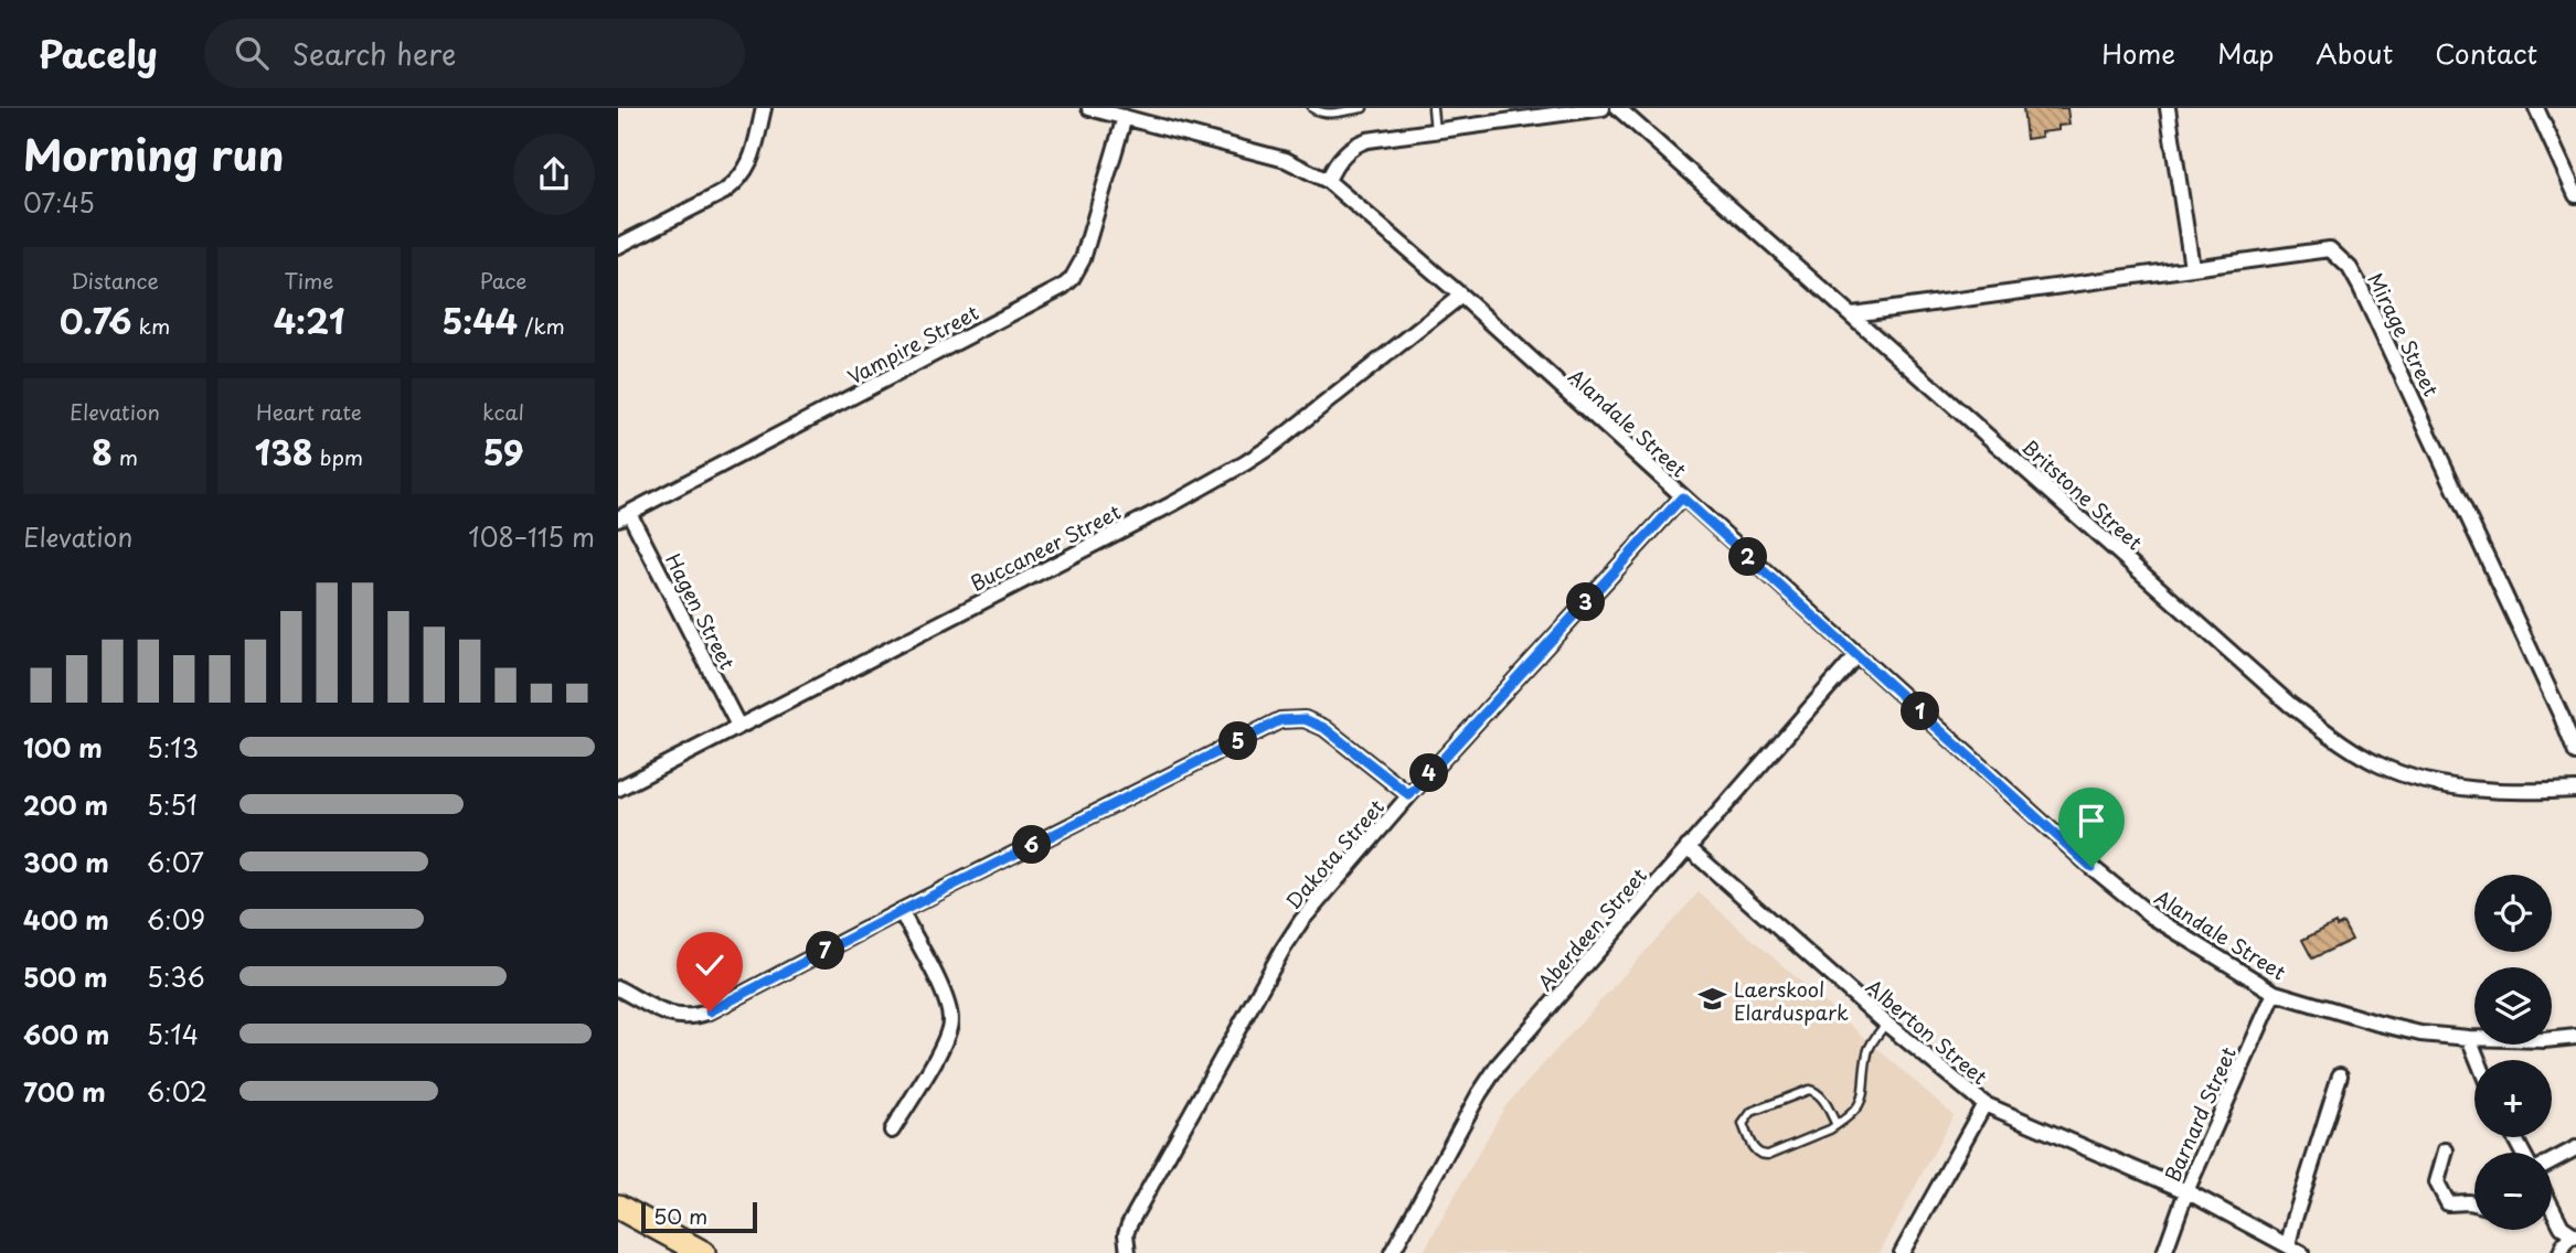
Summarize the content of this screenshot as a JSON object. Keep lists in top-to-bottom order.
{
  "streets": {
    "street": [
      "Mirage Street",
      "Vampire Street",
      "Alandale Street",
      "Britstone Street",
      "Buccaneer Street",
      "Hagen Street",
      "Dakota Street",
      "Aberdeen Street",
      "Alberton Street",
      "Barnard Street"
    ]
  },
  "crossings": [
    ["Mirage Street", "Britstone Street"],
    ["Vampire Street", "Alandale Street"],
    ["Vampire Street", "Hagen Street"],
    ["Alandale Street", "Buccaneer Street"],
    ["Alandale Street", "Dakota Street"],
    ["Alandale Street", "Aberdeen Street"],
    ["Alandale Street", "Barnard Street"],
    ["Buccaneer Street", "Hagen Street"],
    ["Aberdeen Street", "Alberton Street"],
    ["Alberton Street", "Barnard Street"]
  ],
  "places": {
    "school or university": ["Laerskool Elarduspark"]
  },
  "scale_bar": "50 m",
  "page": {
    "header": "Pacely",
    "search": "Search here",
    "nav": [
      "Home",
      "Map",
      "About",
      "Contact"
    ],
    "heading": ["Morning run", "07:45"],
    "stats": [
      ["Distance", "0.76 km"],
      ["Time", "4:21"],
      ["Pace", "5:44 /km"],
      ["Elevation", "8 m"],
      ["Heart rate", "138 bpm"],
      ["kcal", "59"]
    ],
    "chart": ["Elevation", "108–115 m"],
    "pins": [
      "2",
      "3",
      "1",
      "5",
      "4",
      "6",
      "7"
    ],
    "list": [
      {
        "name": "100 m",
        "note": "5:13"
      },
      {
        "name": "200 m",
        "note": "5:51"
      },
      {
        "name": "300 m",
        "note": "6:07"
      },
      {
        "name": "400 m",
        "note": "6:09"
      },
      {
        "name": "500 m",
        "note": "5:36"
      },
      {
        "name": "600 m",
        "note": "5:14"
      },
      {
        "name": "700 m",
        "note": "6:02"
      }
    ],
    "map_buttons": ["+", "−"],
    "scale": "50 m"
  }
}
